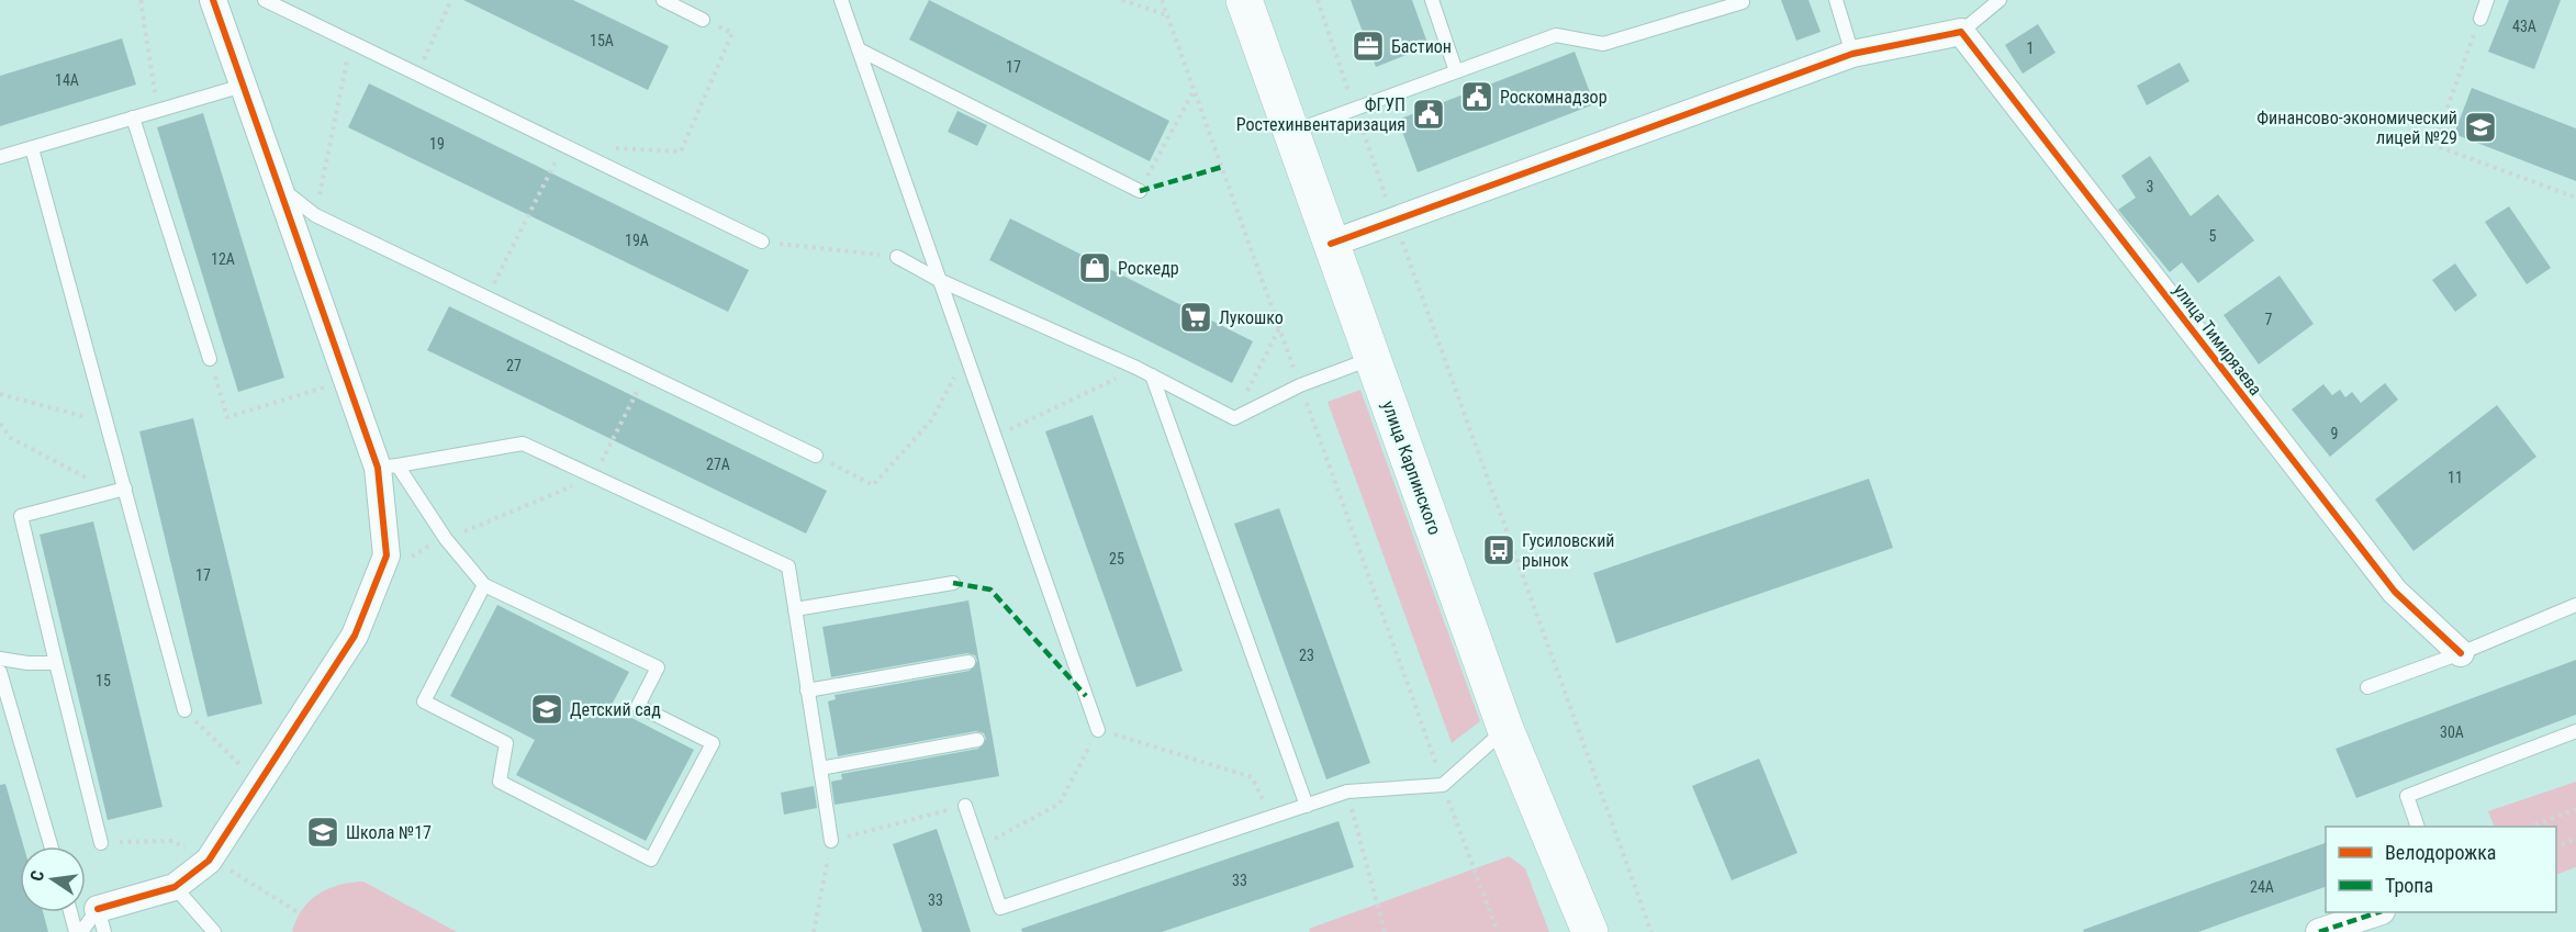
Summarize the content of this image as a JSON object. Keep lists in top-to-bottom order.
{
  "streets": {
    "main road": ["улица Карпинского"],
    "street": ["улица Тимирязева"]
  },
  "places": {
    "office": ["Бастион"],
    "public building": ["Роскомнадзор", "ФГУП Ростехинвентаризация"],
    "school or university": ["Финансово-экономический лицей №29", "Детский сад", "Школа №17"],
    "shop": ["Роскедр"],
    "supermarket": ["Лукошко"],
    "bus stop": ["Гусиловский рынок"]
  },
  "house_numbers": [
    "43А",
    "15А",
    "1",
    "17",
    "14А",
    "19",
    "3",
    "5",
    "19А",
    "12А",
    "7",
    "27",
    "9",
    "27А",
    "11",
    "25",
    "17",
    "23",
    "15",
    "30А",
    "33",
    "24А",
    "33"
  ],
  "legend": ["Велодорожка", "Тропа"],
  "north": "left"
}
